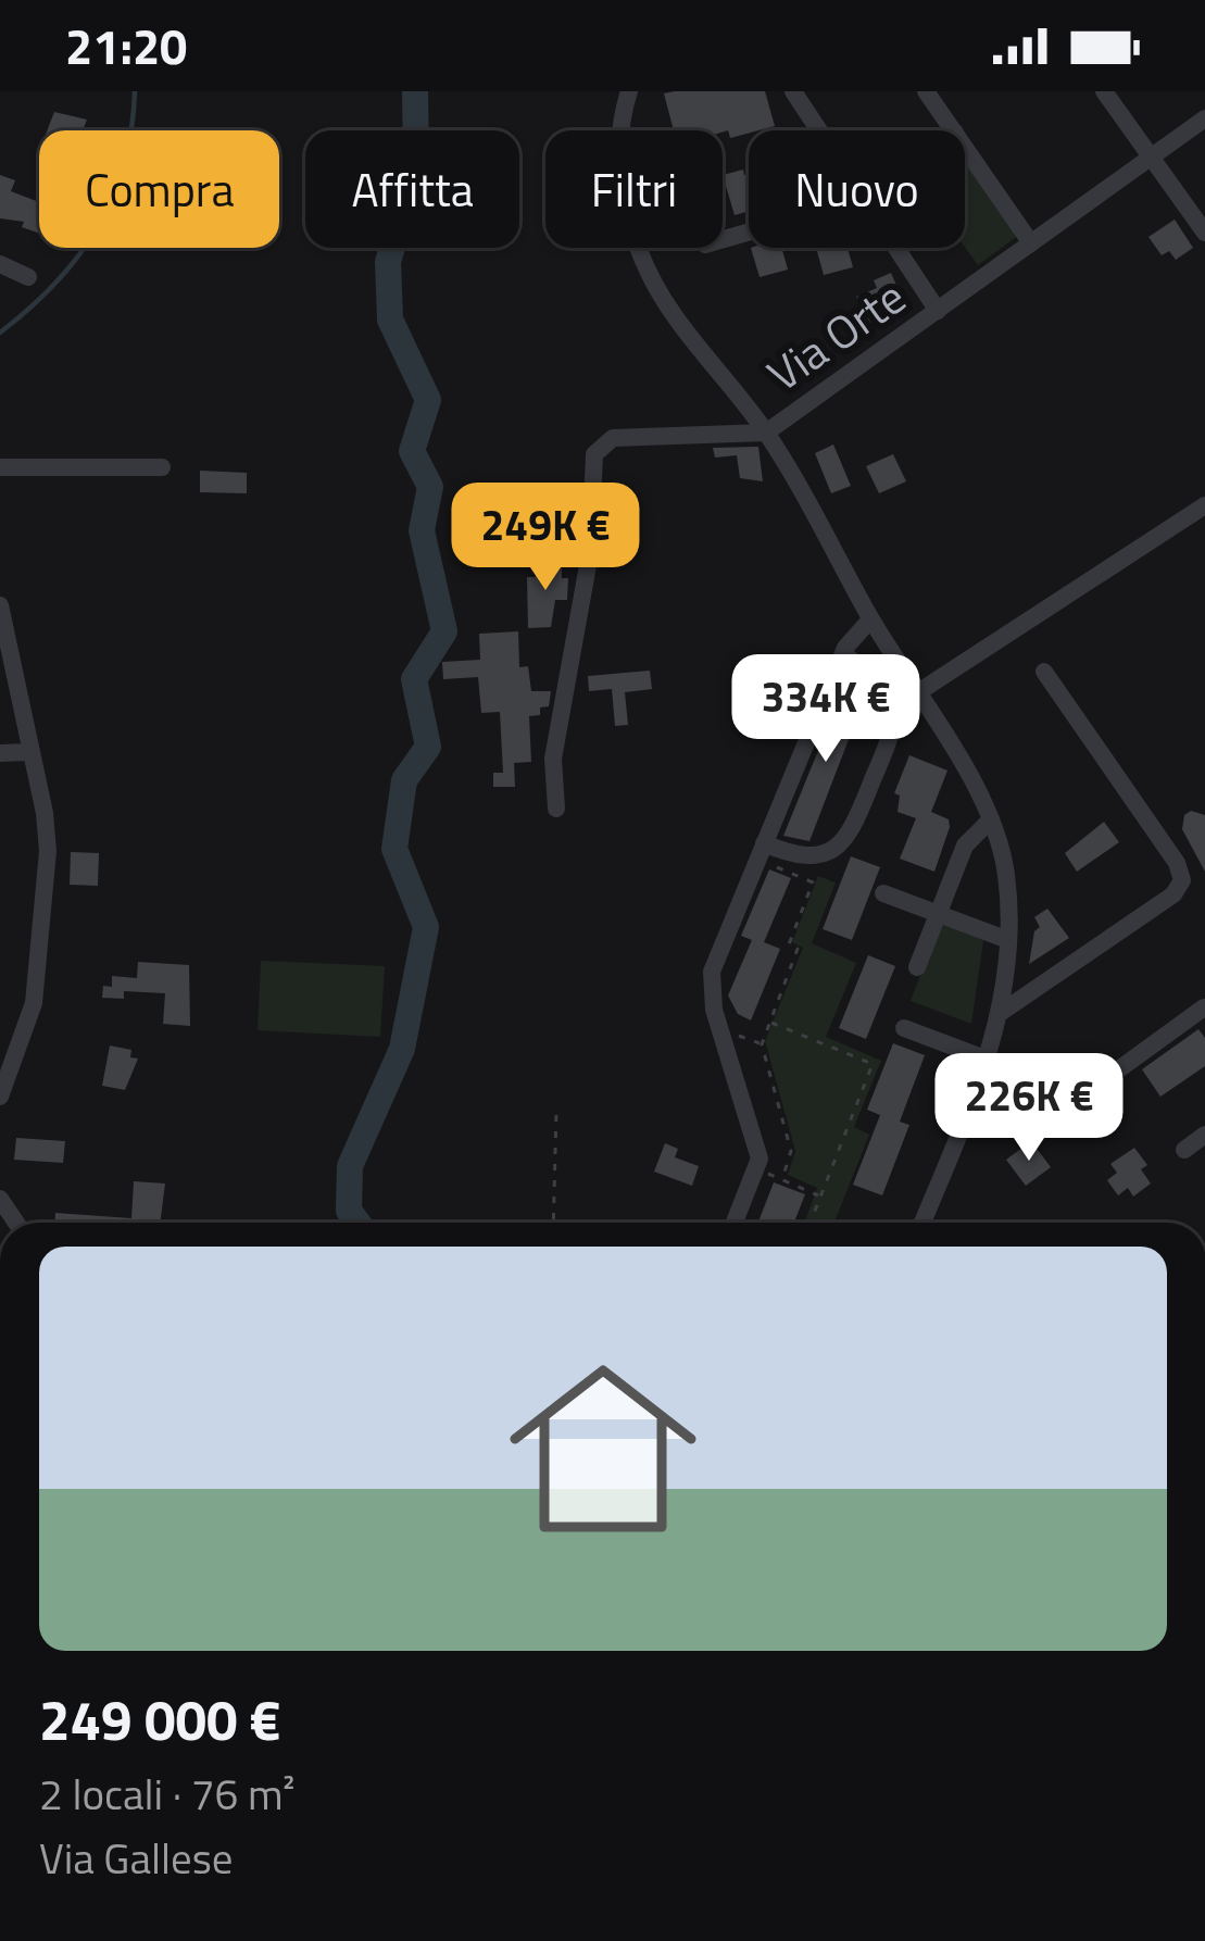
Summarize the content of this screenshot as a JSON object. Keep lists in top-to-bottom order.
{
  "streets": {
    "street": ["Via Orte"]
  },
  "page": {
    "status": "21:20",
    "chip": [
      "Compra",
      "Affitta",
      "Filtri",
      "Nuovo"
    ],
    "price": ["249K €", "334K €", "226K €"],
    "list": [
      {
        "name": "249 000 €",
        "note": "2 locali · 76 m² · Via Gallese"
      }
    ]
  }
}
